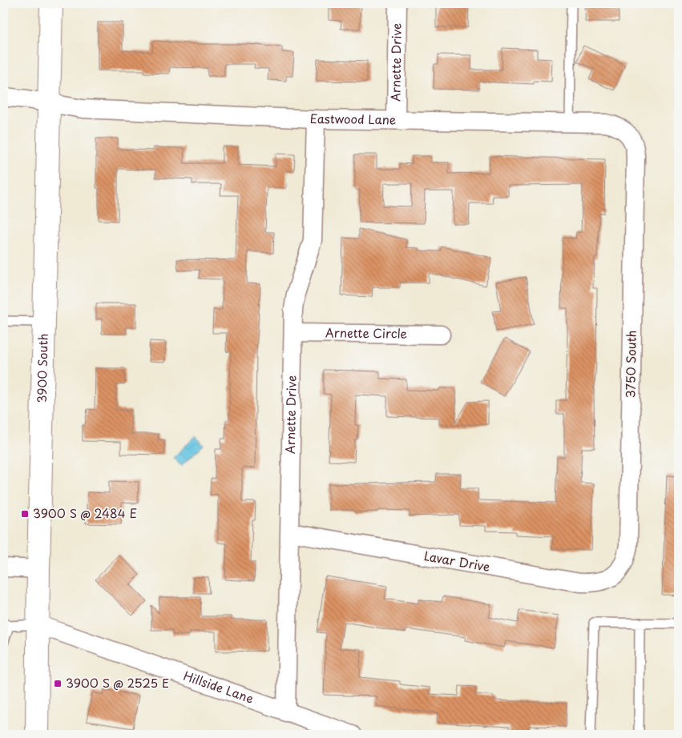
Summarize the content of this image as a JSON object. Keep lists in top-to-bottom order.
{
  "streets": {
    "main road": ["3900 South"],
    "street": [
      "Arnette Drive",
      "Eastwood Lane",
      "Arnette Circle",
      "3750 South",
      "Lavar Drive",
      "Hillside Lane"
    ]
  },
  "crossings": [
    ["Arnette Drive", "Eastwood Lane"],
    ["Arnette Drive", "Arnette Circle"],
    ["Arnette Drive", "Lavar Drive"],
    ["Arnette Drive", "Hillside Lane"],
    ["Eastwood Lane", "3750 South"],
    ["Eastwood Lane", "3900 South"],
    ["3750 South", "Lavar Drive"],
    ["3900 South", "Hillside Lane"]
  ],
  "places": {
    "transit": ["3900 S @ 2484 E", "3900 S @ 2525 E"]
  }
}
